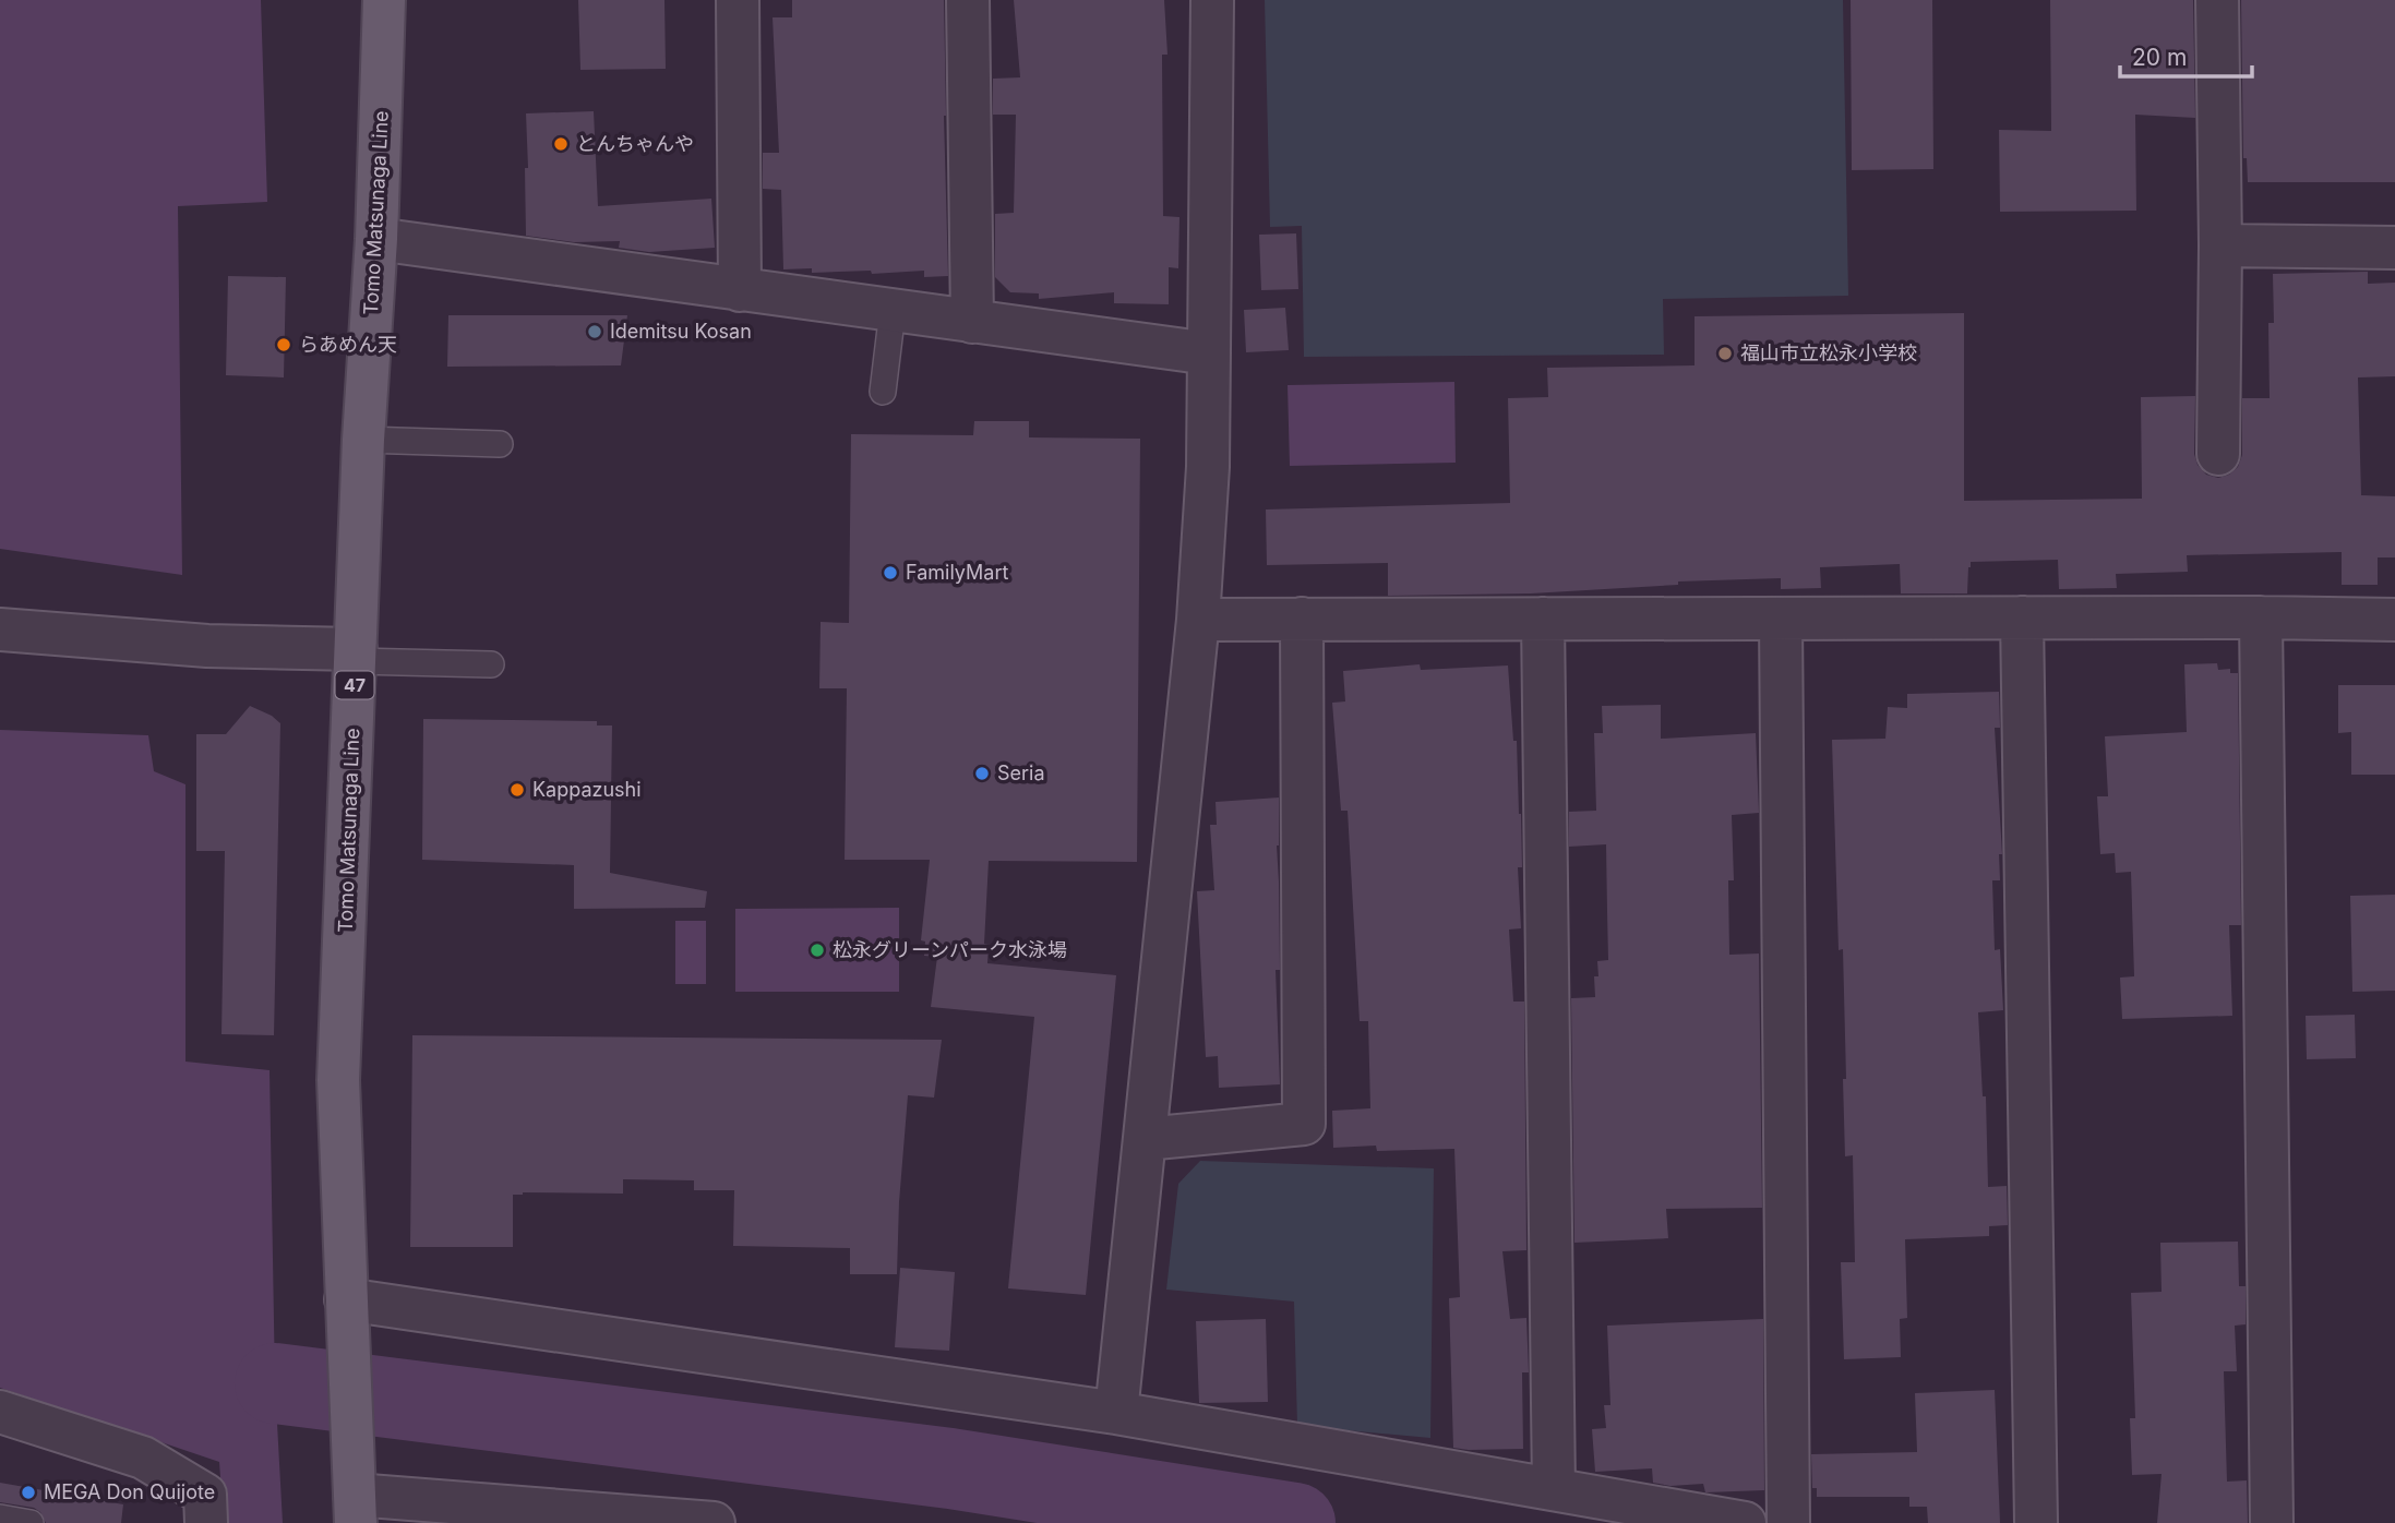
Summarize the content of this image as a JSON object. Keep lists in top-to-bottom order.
{
  "streets": {
    "main road": ["Tomo Matsunaga Line", "47"]
  },
  "places": [
    "とんちゃんや",
    "Idemitsu Kosan",
    "らあめん天",
    "福山市立松永小学校",
    "FamilyMart",
    "Seria",
    "Kappazushi",
    "松永グリーンパーク水泳場",
    "MEGA Don Quijote"
  ],
  "scale_bar": "20 m"
}
